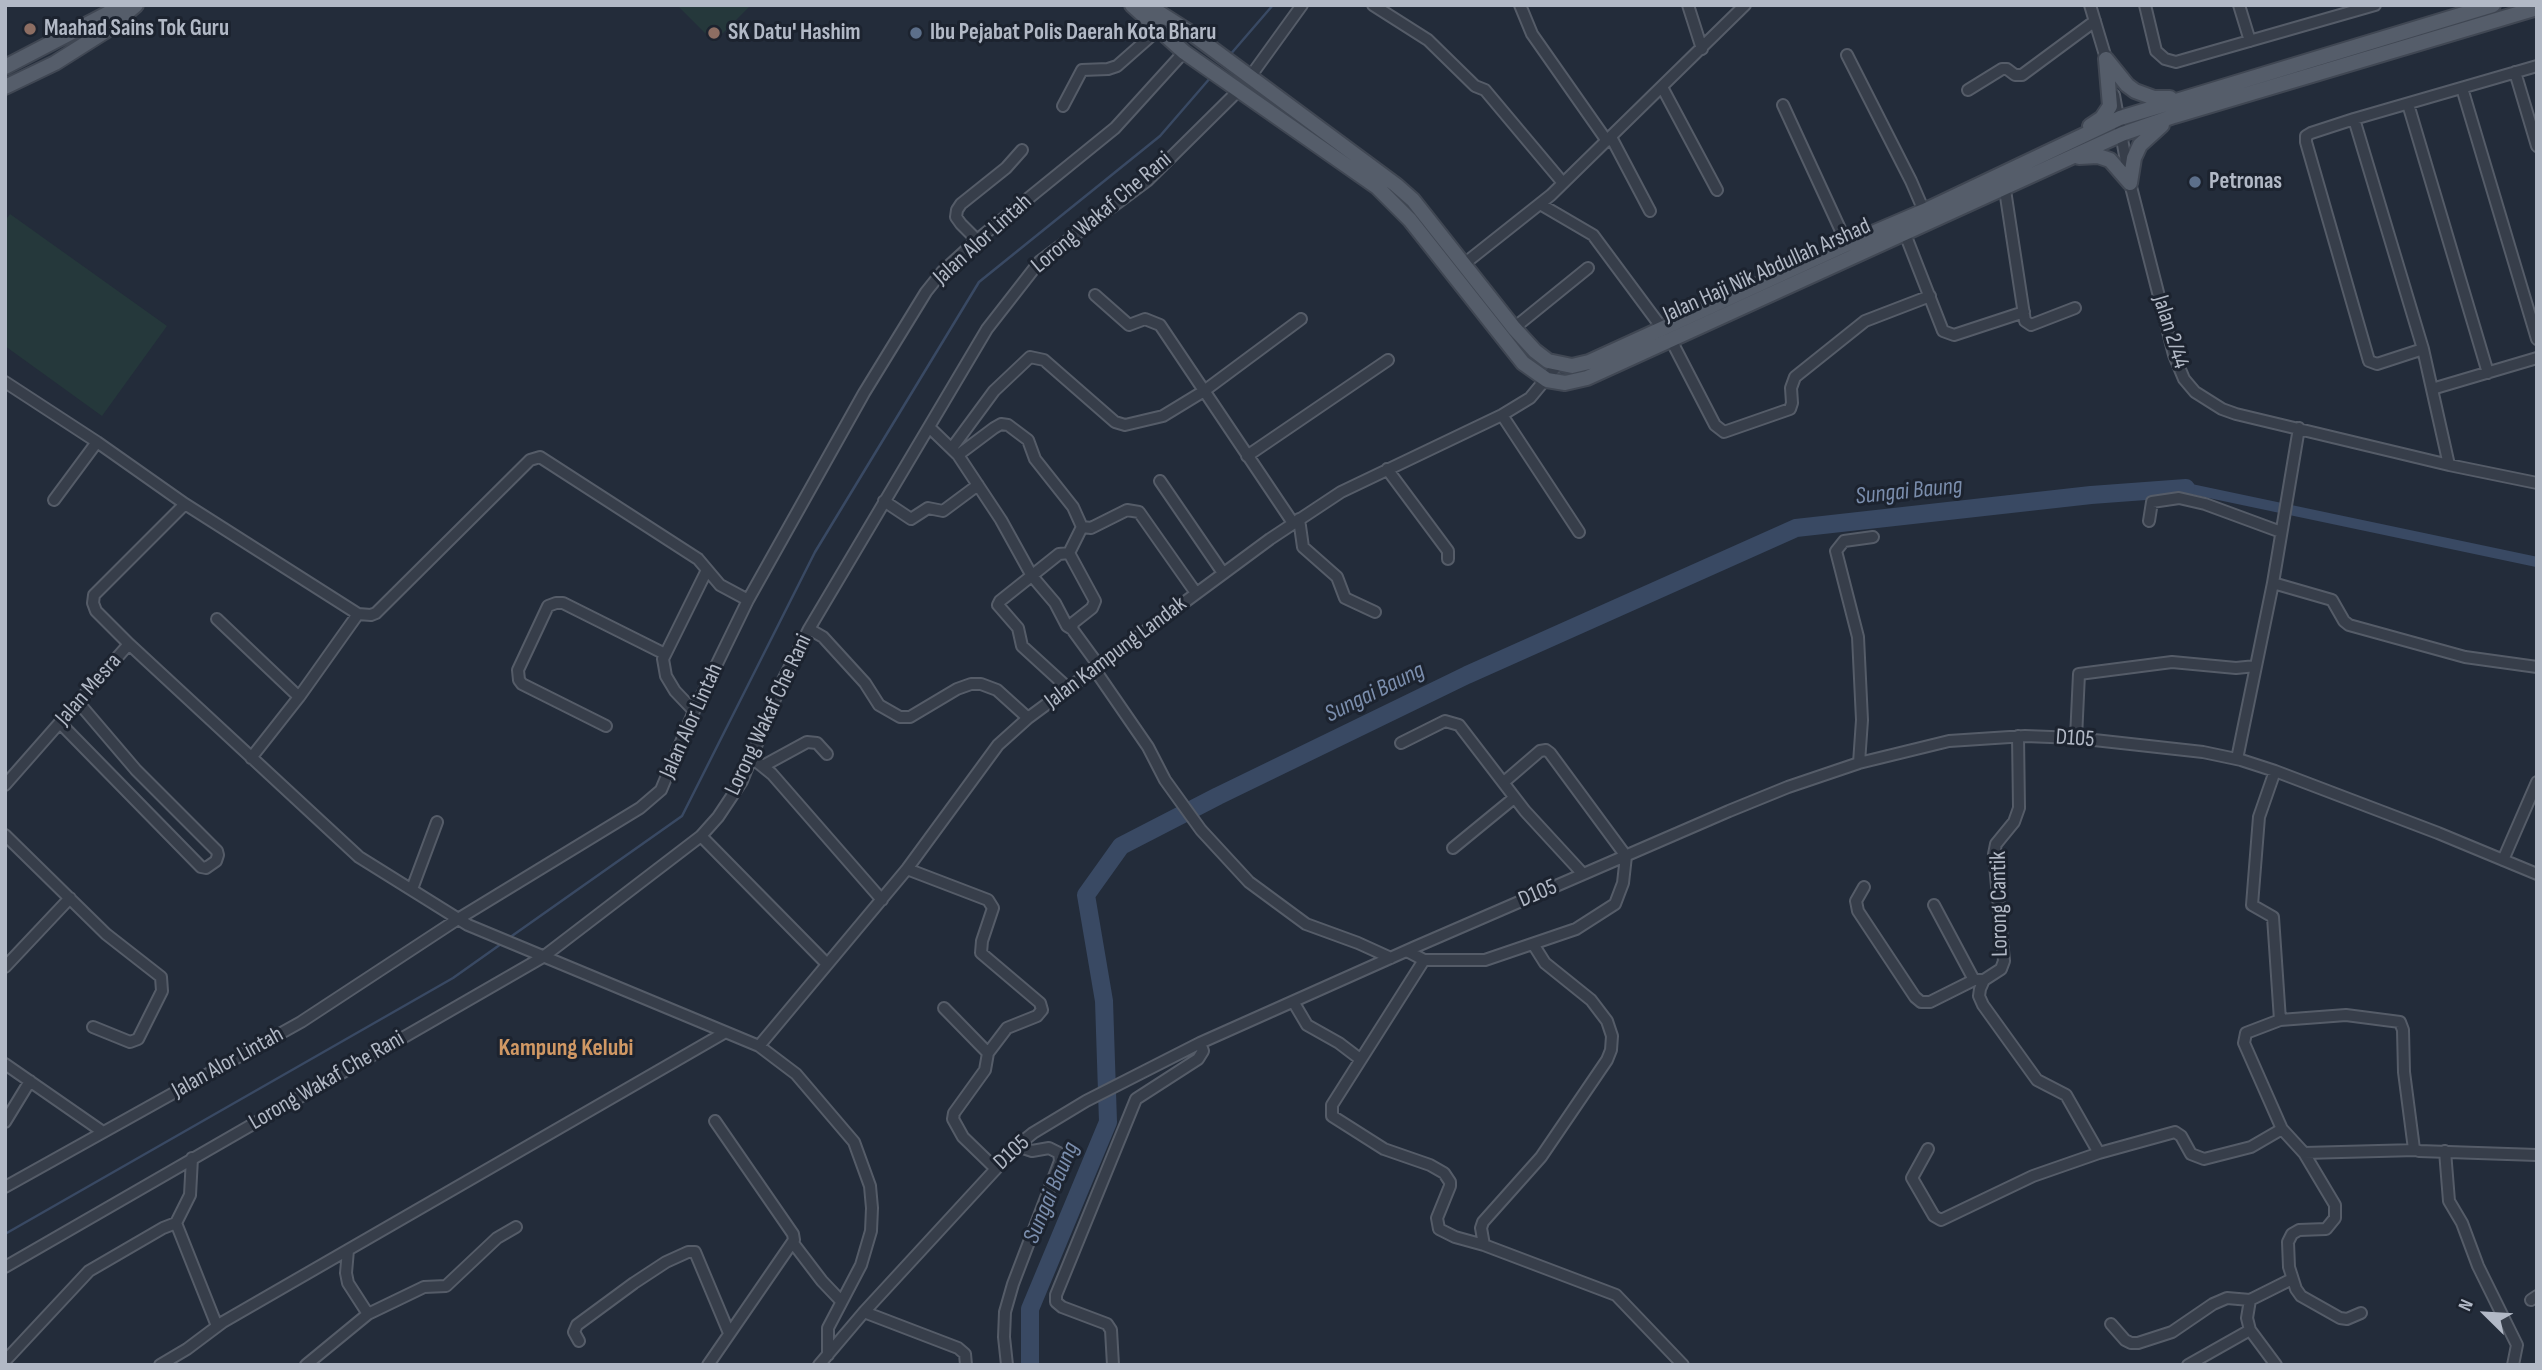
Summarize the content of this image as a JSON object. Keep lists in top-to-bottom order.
{
  "streets": {
    "main road": ["Jalan Haji Nik Abdullah Arshad"],
    "street": [
      "Lorong Wakaf Che Rani",
      "Jalan Alor Lintah",
      "Jalan 2/44",
      "Jalan Kampung Landak",
      "Jalan Mesra",
      "D105",
      "Lorong Cantik"
    ]
  },
  "crossings": [
    ["Jalan Haji Nik Abdullah Arshad", "Jalan 2/44"],
    ["Jalan Haji Nik Abdullah Arshad", "Jalan Kampung Landak"],
    ["D105", "Lorong Cantik"]
  ],
  "districts": ["Kampung Kelubi"],
  "water": ["Sungai Baung"],
  "places": [
    "Maahad Sains Tok Guru",
    "SK Datu' Hashim",
    "Ibu Pejabat Polis Daerah Kota Bharu",
    "Petronas"
  ],
  "north": "top left"
}
